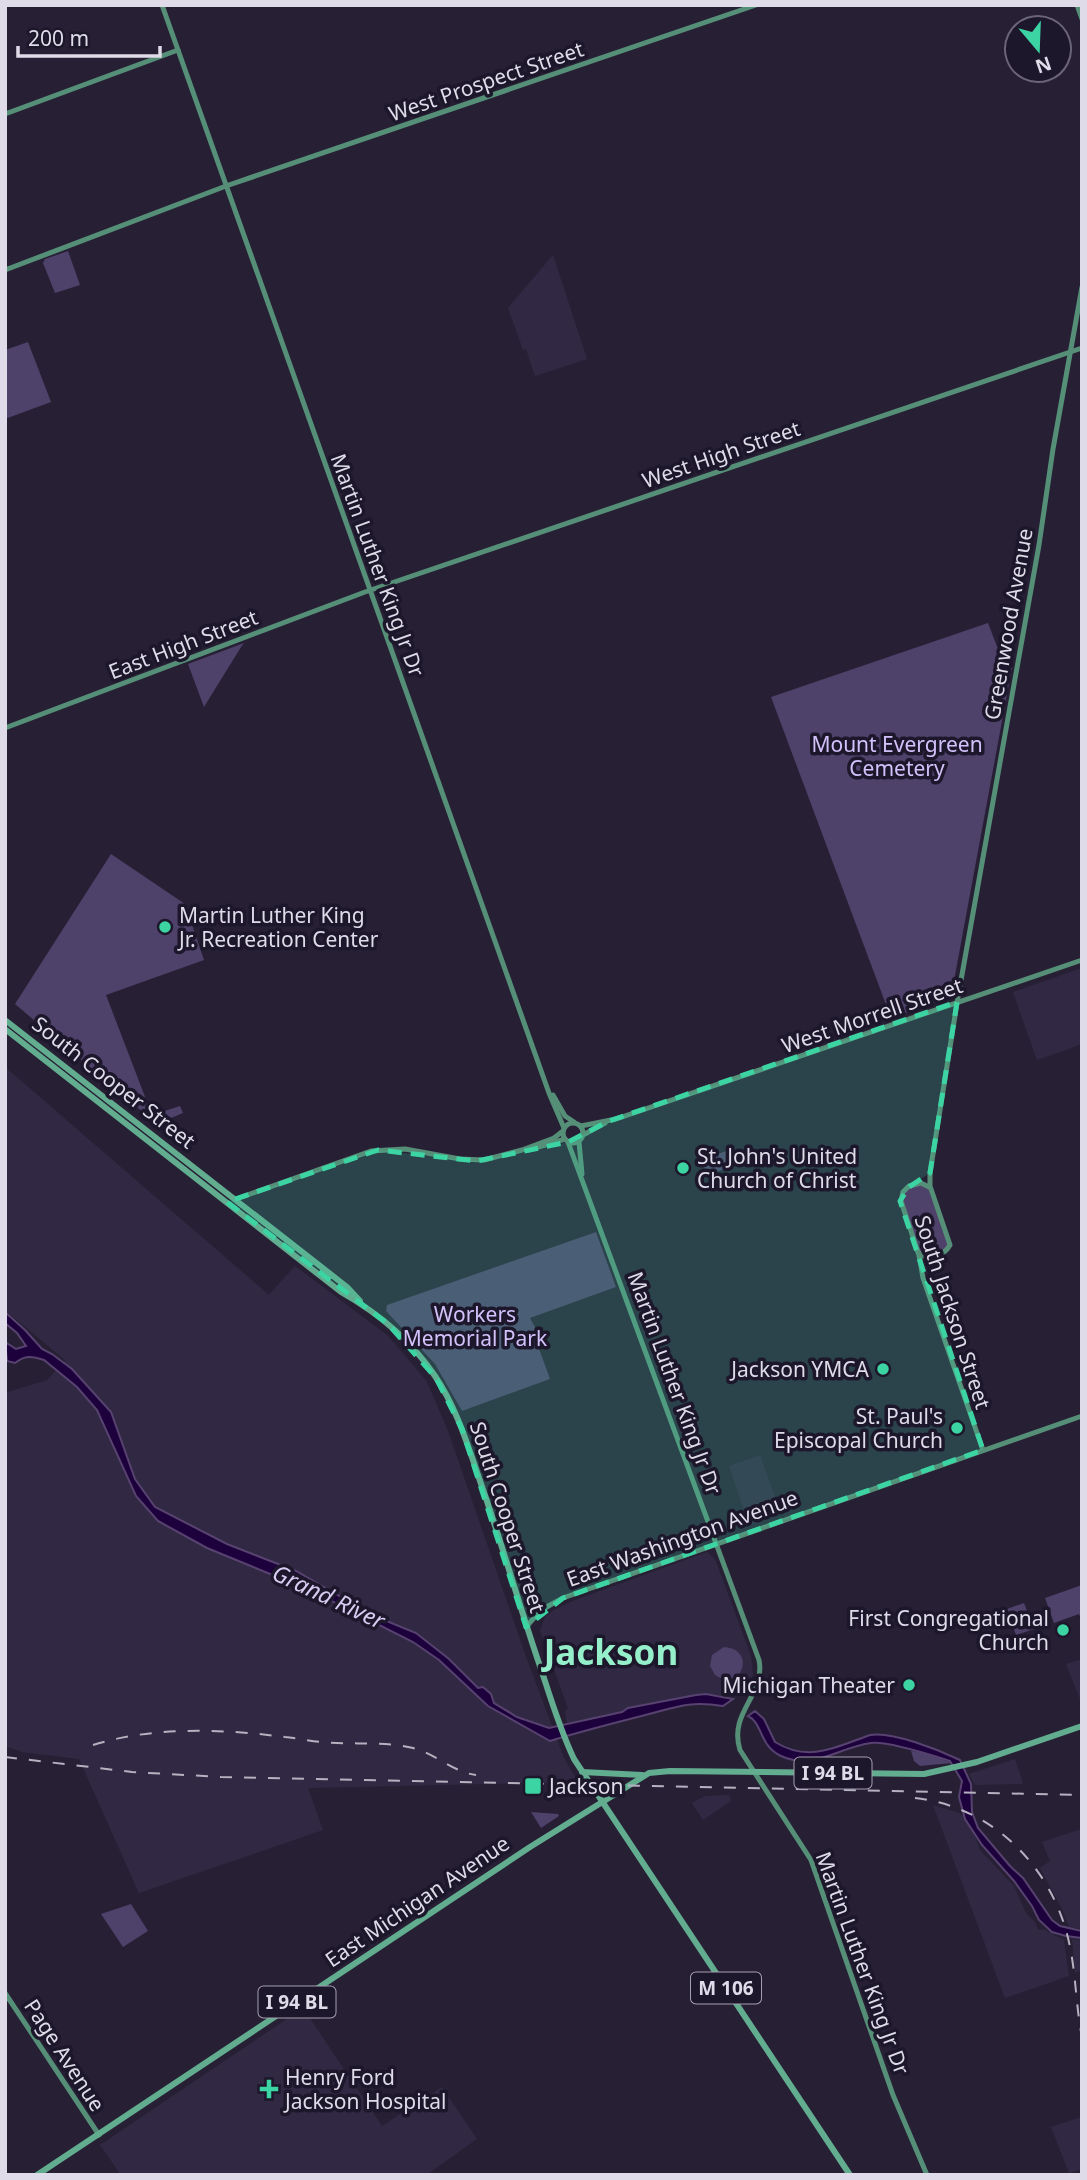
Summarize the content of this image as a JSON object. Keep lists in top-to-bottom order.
{
  "streets": {
    "main road": [
      "South Cooper Street",
      "I 94 BL",
      "East Michigan Avenue",
      "M 106"
    ],
    "street": [
      "West Prospect Street",
      "West High Street",
      "Martin Luther King Jr Dr",
      "Greenwood Avenue",
      "East High Street",
      "West Morrell Street",
      "South Jackson Street",
      "East Washington Avenue",
      "Page Avenue"
    ]
  },
  "crossings": [
    ["West Prospect Street", "Martin Luther King Jr Dr"],
    ["West High Street", "Martin Luther King Jr Dr"],
    ["West High Street", "Greenwood Avenue"],
    ["West High Street", "East High Street"],
    ["Martin Luther King Jr Dr", "East High Street"],
    ["Martin Luther King Jr Dr", "East Washington Avenue"],
    ["Martin Luther King Jr Dr", "I 94 BL"],
    ["Greenwood Avenue", "West Morrell Street"],
    ["South Cooper Street", "East Washington Avenue"],
    ["South Cooper Street", "East Michigan Avenue"],
    ["South Cooper Street", "M 106"],
    ["South Jackson Street", "East Washington Avenue"],
    ["I 94 BL", "East Michigan Avenue"],
    ["East Michigan Avenue", "M 106"],
    ["East Michigan Avenue", "Page Avenue"]
  ],
  "districts": ["Jackson"],
  "water": ["Grand River"],
  "parks": ["Mount Evergreen Cemetery", "Workers Memorial Park"],
  "places": {
    "other": [
      "Martin Luther King Jr. Recreation Center",
      "St. John's United Church of Christ",
      "Jackson YMCA",
      "St. Paul's Episcopal Church",
      "First Congregational Church",
      "Michigan Theater"
    ],
    "transit": ["Jackson"],
    "health": ["Henry Ford Jackson Hospital"]
  },
  "scale_bar": "200 m",
  "north": "bottom"
}
